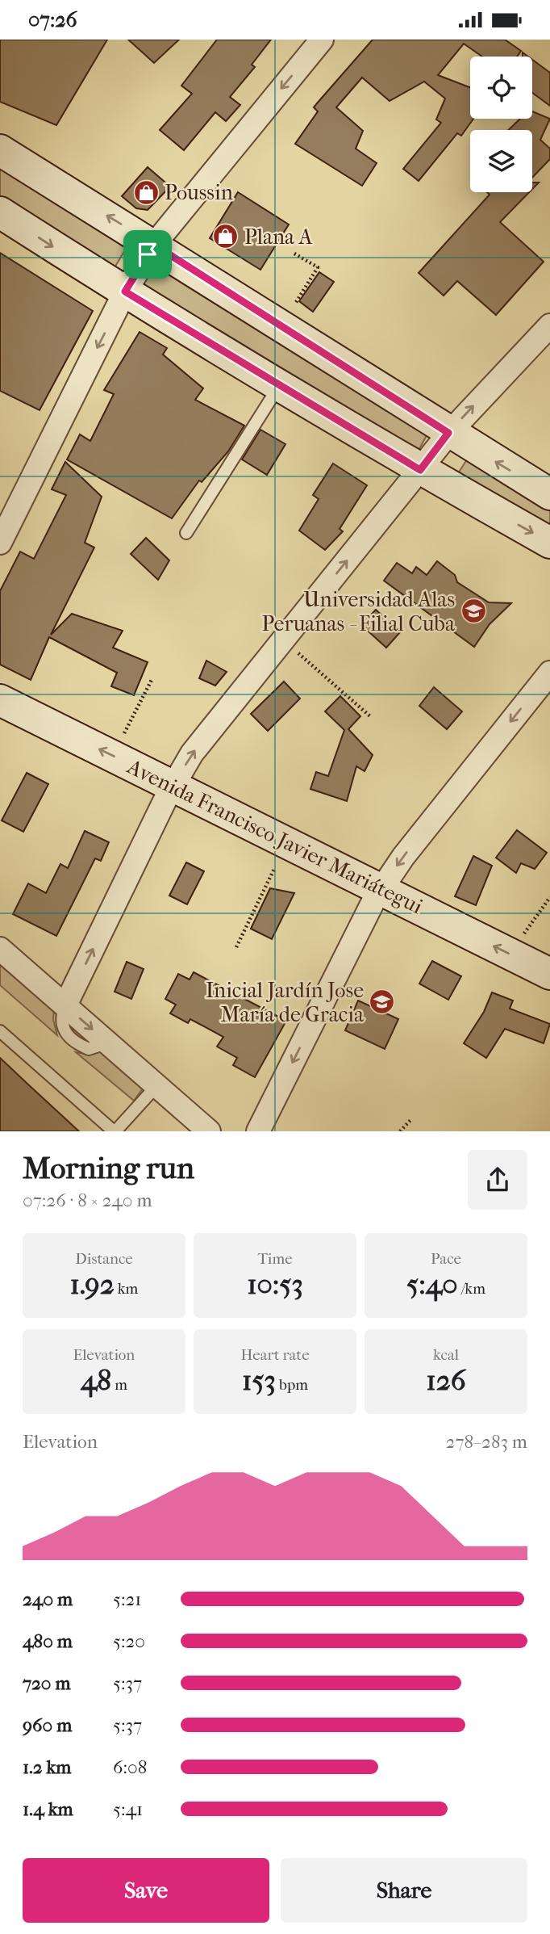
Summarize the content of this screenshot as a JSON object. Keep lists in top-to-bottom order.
{
  "streets": {
    "main road": ["Avenida Francisco Javier Mariátegui"]
  },
  "one_way": ["Avenida Francisco Javier Mariátegui"],
  "places": {
    "shop": ["Poussin", "Plana A"],
    "school or university": ["Universidad Alas Peruanas - Filial Cuba", "Inicial Jardín Jose María de Gracia"]
  },
  "page": {
    "status": "07:26",
    "heading": ["Morning run", "07:26 · 8 × 240 m"],
    "stats": [
      ["Distance", "1.92 km"],
      ["Time", "10:53"],
      ["Pace", "5:40 /km"],
      ["Elevation", "48 m"],
      ["Heart rate", "153 bpm"],
      ["kcal", "126"]
    ],
    "chart": ["Elevation", "278–283 m"],
    "list": [
      {
        "name": "240 m",
        "note": "5:21"
      },
      {
        "name": "480 m",
        "note": "5:20"
      },
      {
        "name": "720 m",
        "note": "5:37"
      },
      {
        "name": "960 m",
        "note": "5:37"
      },
      {
        "name": "1.2 km",
        "note": "6:08"
      },
      {
        "name": "1.4 km",
        "note": "5:41"
      }
    ],
    "buttons": ["Save", "Share"]
  }
}
